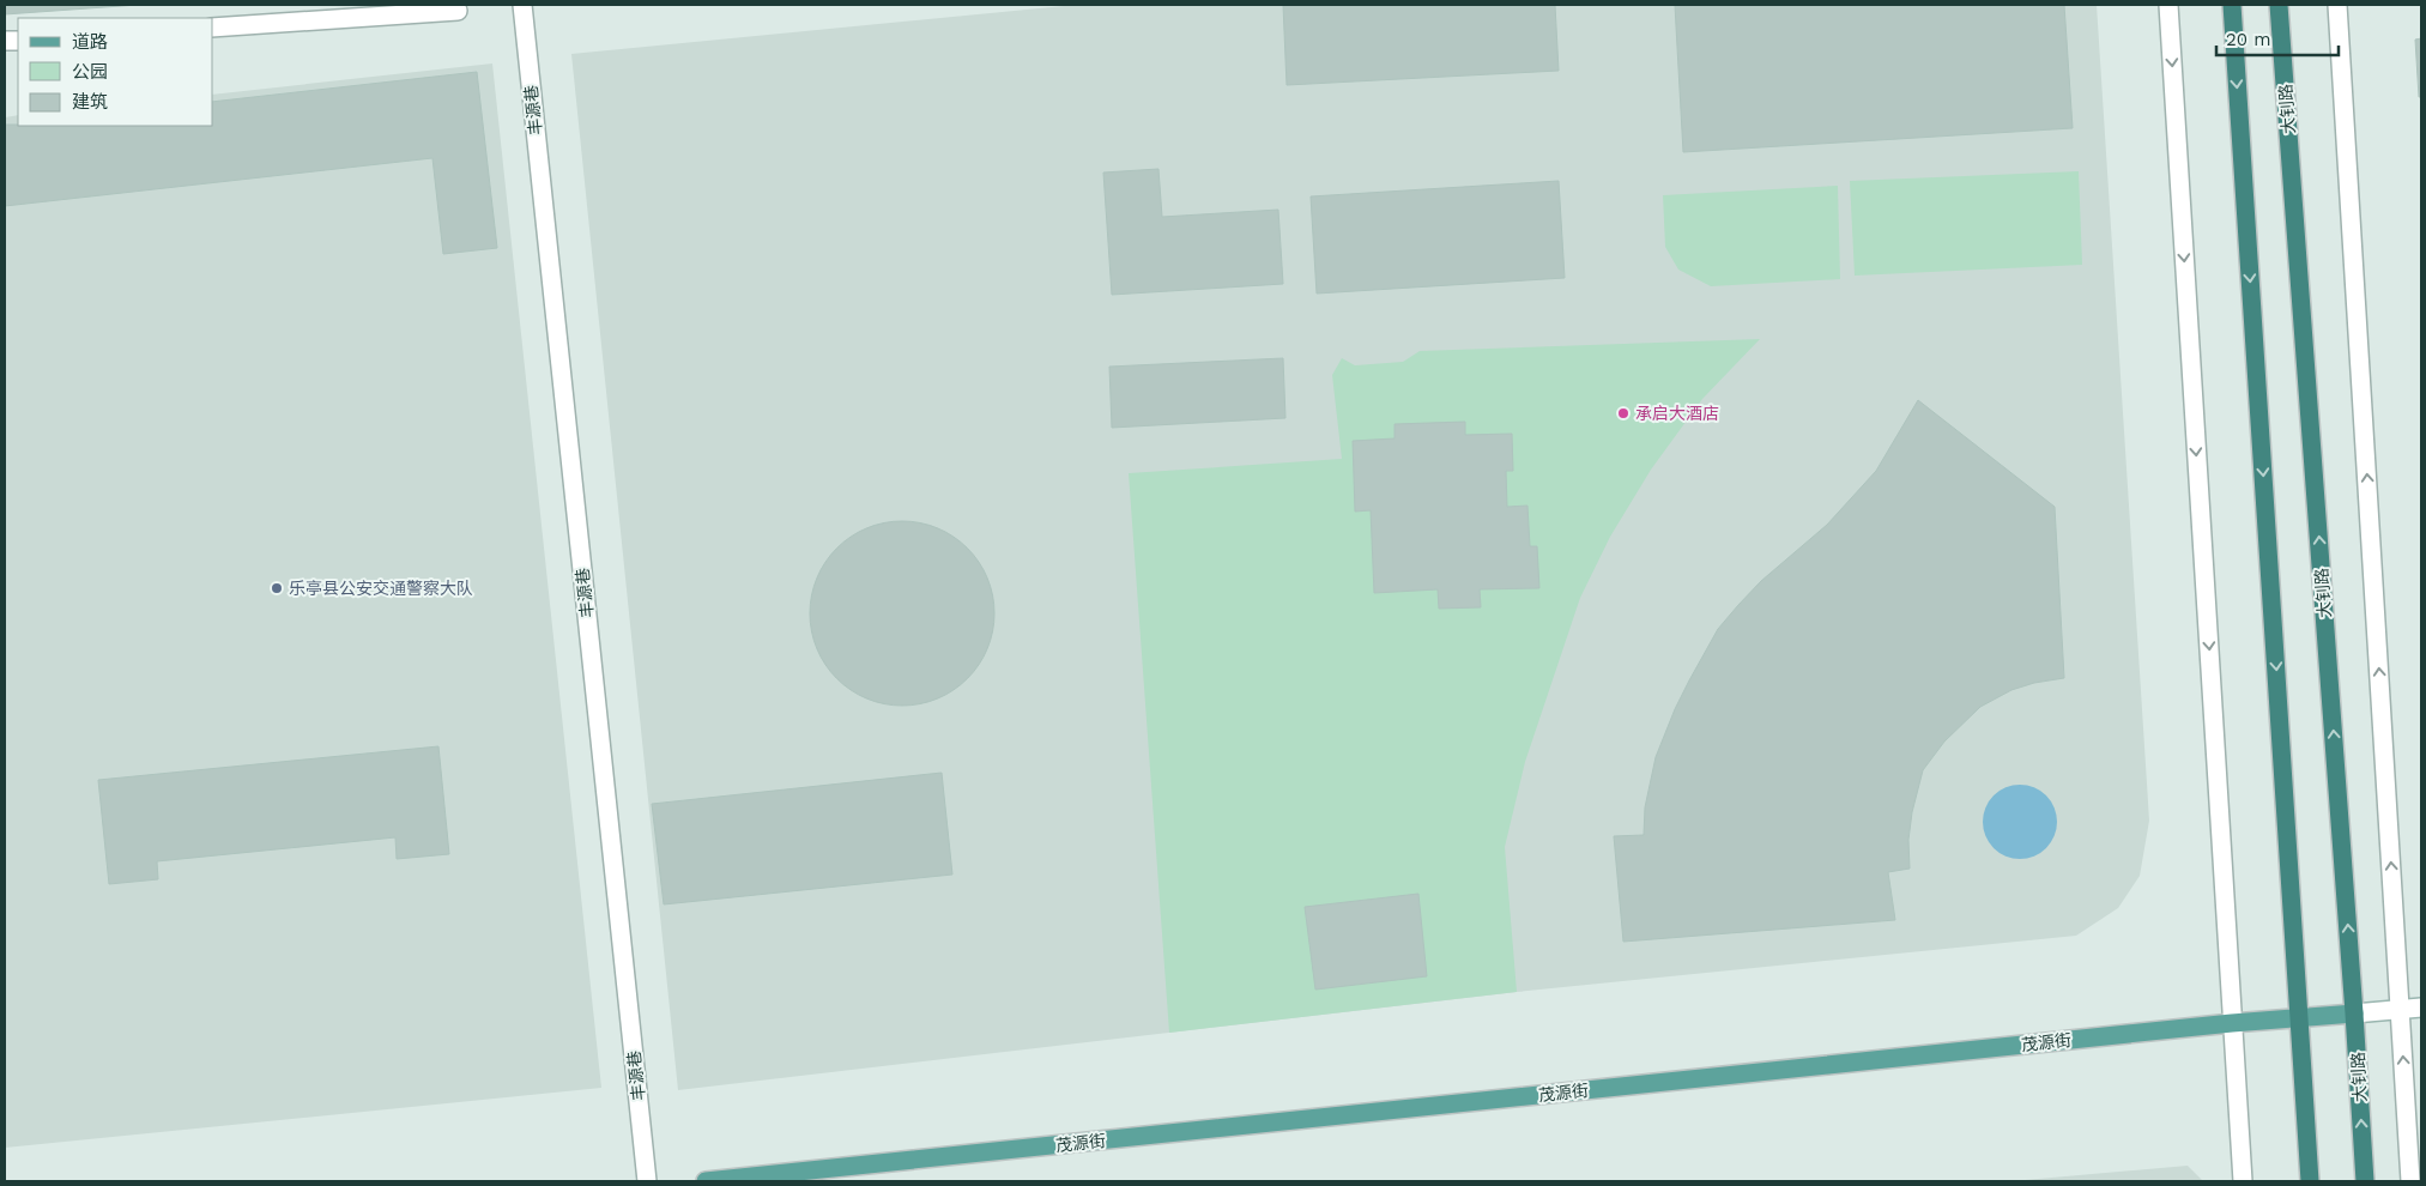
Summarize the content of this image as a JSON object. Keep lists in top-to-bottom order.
{
  "streets": {
    "highway": ["大钊路"],
    "main road": ["茂源街"],
    "street": ["丰源巷"]
  },
  "crossings": [
    ["大钊路", "茂源街"]
  ],
  "places": ["承启大酒店", "乐亭县公安交通警察大队"],
  "legend": ["道路", "公园", "建筑"],
  "scale_bar": "20 m"
}
